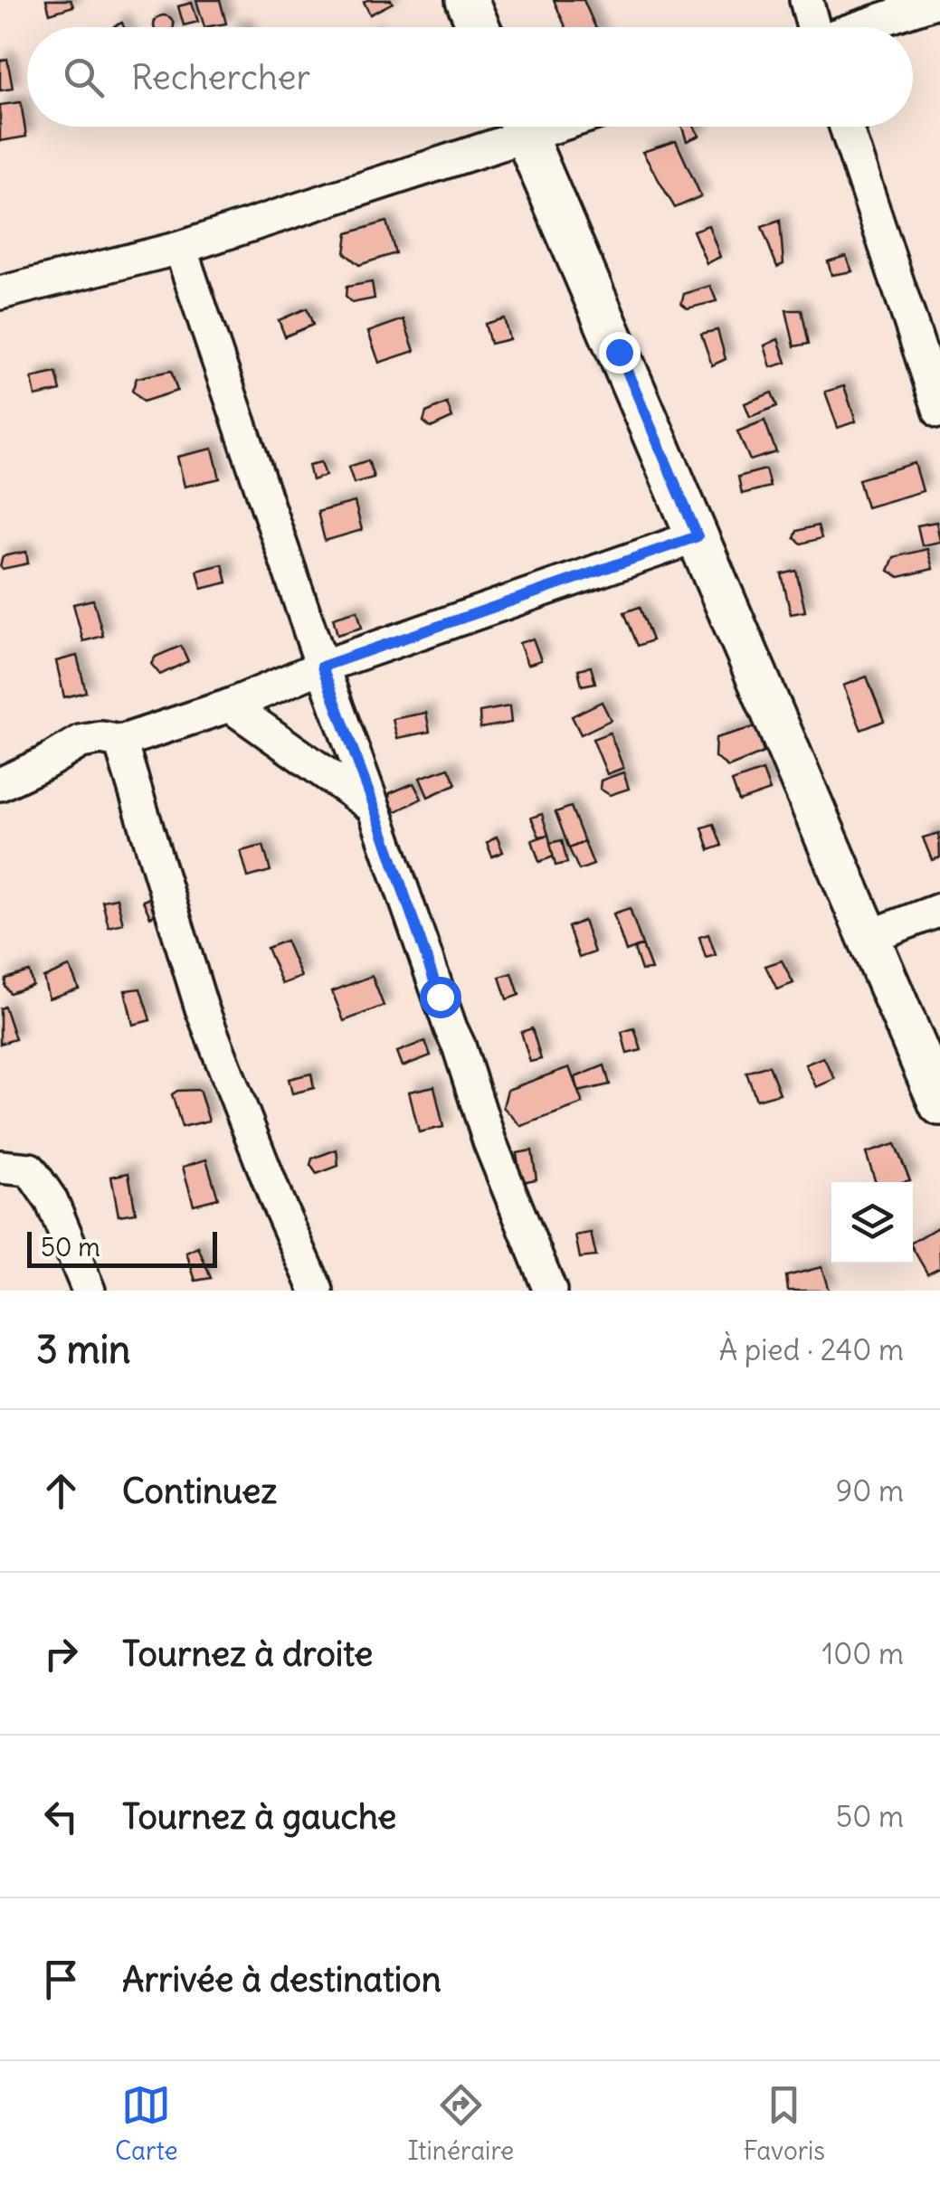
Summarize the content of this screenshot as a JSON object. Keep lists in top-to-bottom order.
{
  "scale_bar": "50 m",
  "page": {
    "search": "Rechercher",
    "scale": "50 m",
    "heading": ["3 min", "À pied · 240 m"],
    "list": [
      ["Continuez", "90 m"],
      ["Tournez à droite", "100 m"],
      ["Tournez à gauche", "50 m"],
      "Arrivée à destination"
    ],
    "nav": ["Carte", "Itinéraire", "Favoris"]
  }
}
